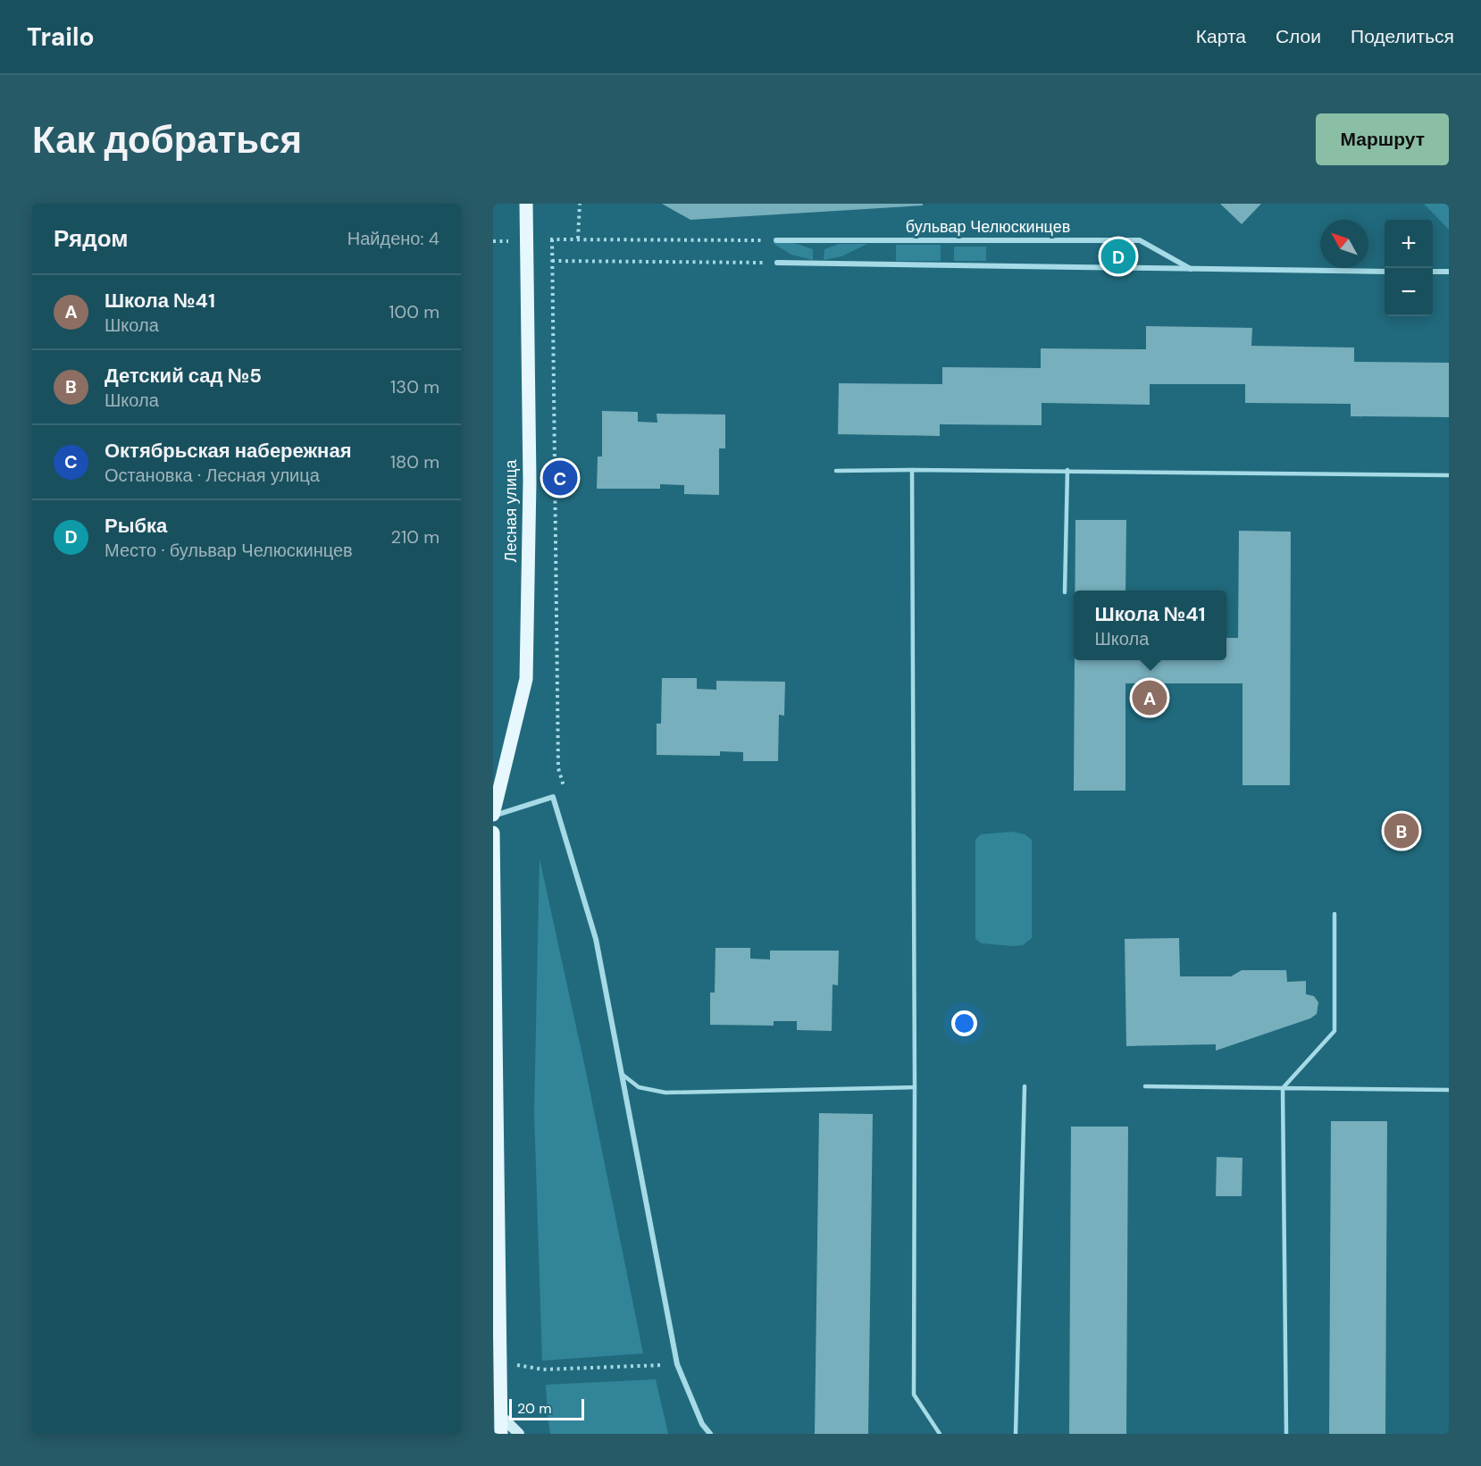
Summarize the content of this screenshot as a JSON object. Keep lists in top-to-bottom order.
{
  "streets": {
    "main road": ["Лесная улица"],
    "street": ["бульвар Челюскинцев"]
  },
  "scale_bar": "20 m",
  "north": "top left",
  "page": {
    "header": "Trailo",
    "nav": ["Карта", "Слои", "Поделиться"],
    "buttons": "Маршрут",
    "title": "Как добраться",
    "heading": ["Рядом", "Найдено: 4"],
    "map_buttons": ["+", "−"],
    "pins": [
      "D",
      "C",
      "A",
      "B"
    ],
    "list": [
      {
        "mark": "A",
        "name": "Школа №41",
        "note": "Школа",
        "value": "100 m"
      },
      {
        "mark": "B",
        "name": "Детский сад №5",
        "note": "Школа",
        "value": "130 m"
      },
      {
        "mark": "C",
        "name": "Октябрьская набережная",
        "note": "Остановка · Лесная улица",
        "value": "180 m"
      },
      {
        "mark": "D",
        "name": "Рыбка",
        "note": "Место · бульвар Челюскинцев",
        "value": "210 m"
      }
    ],
    "popup": ["Школа №41", "Школа"],
    "scale": "20 m"
  }
}
